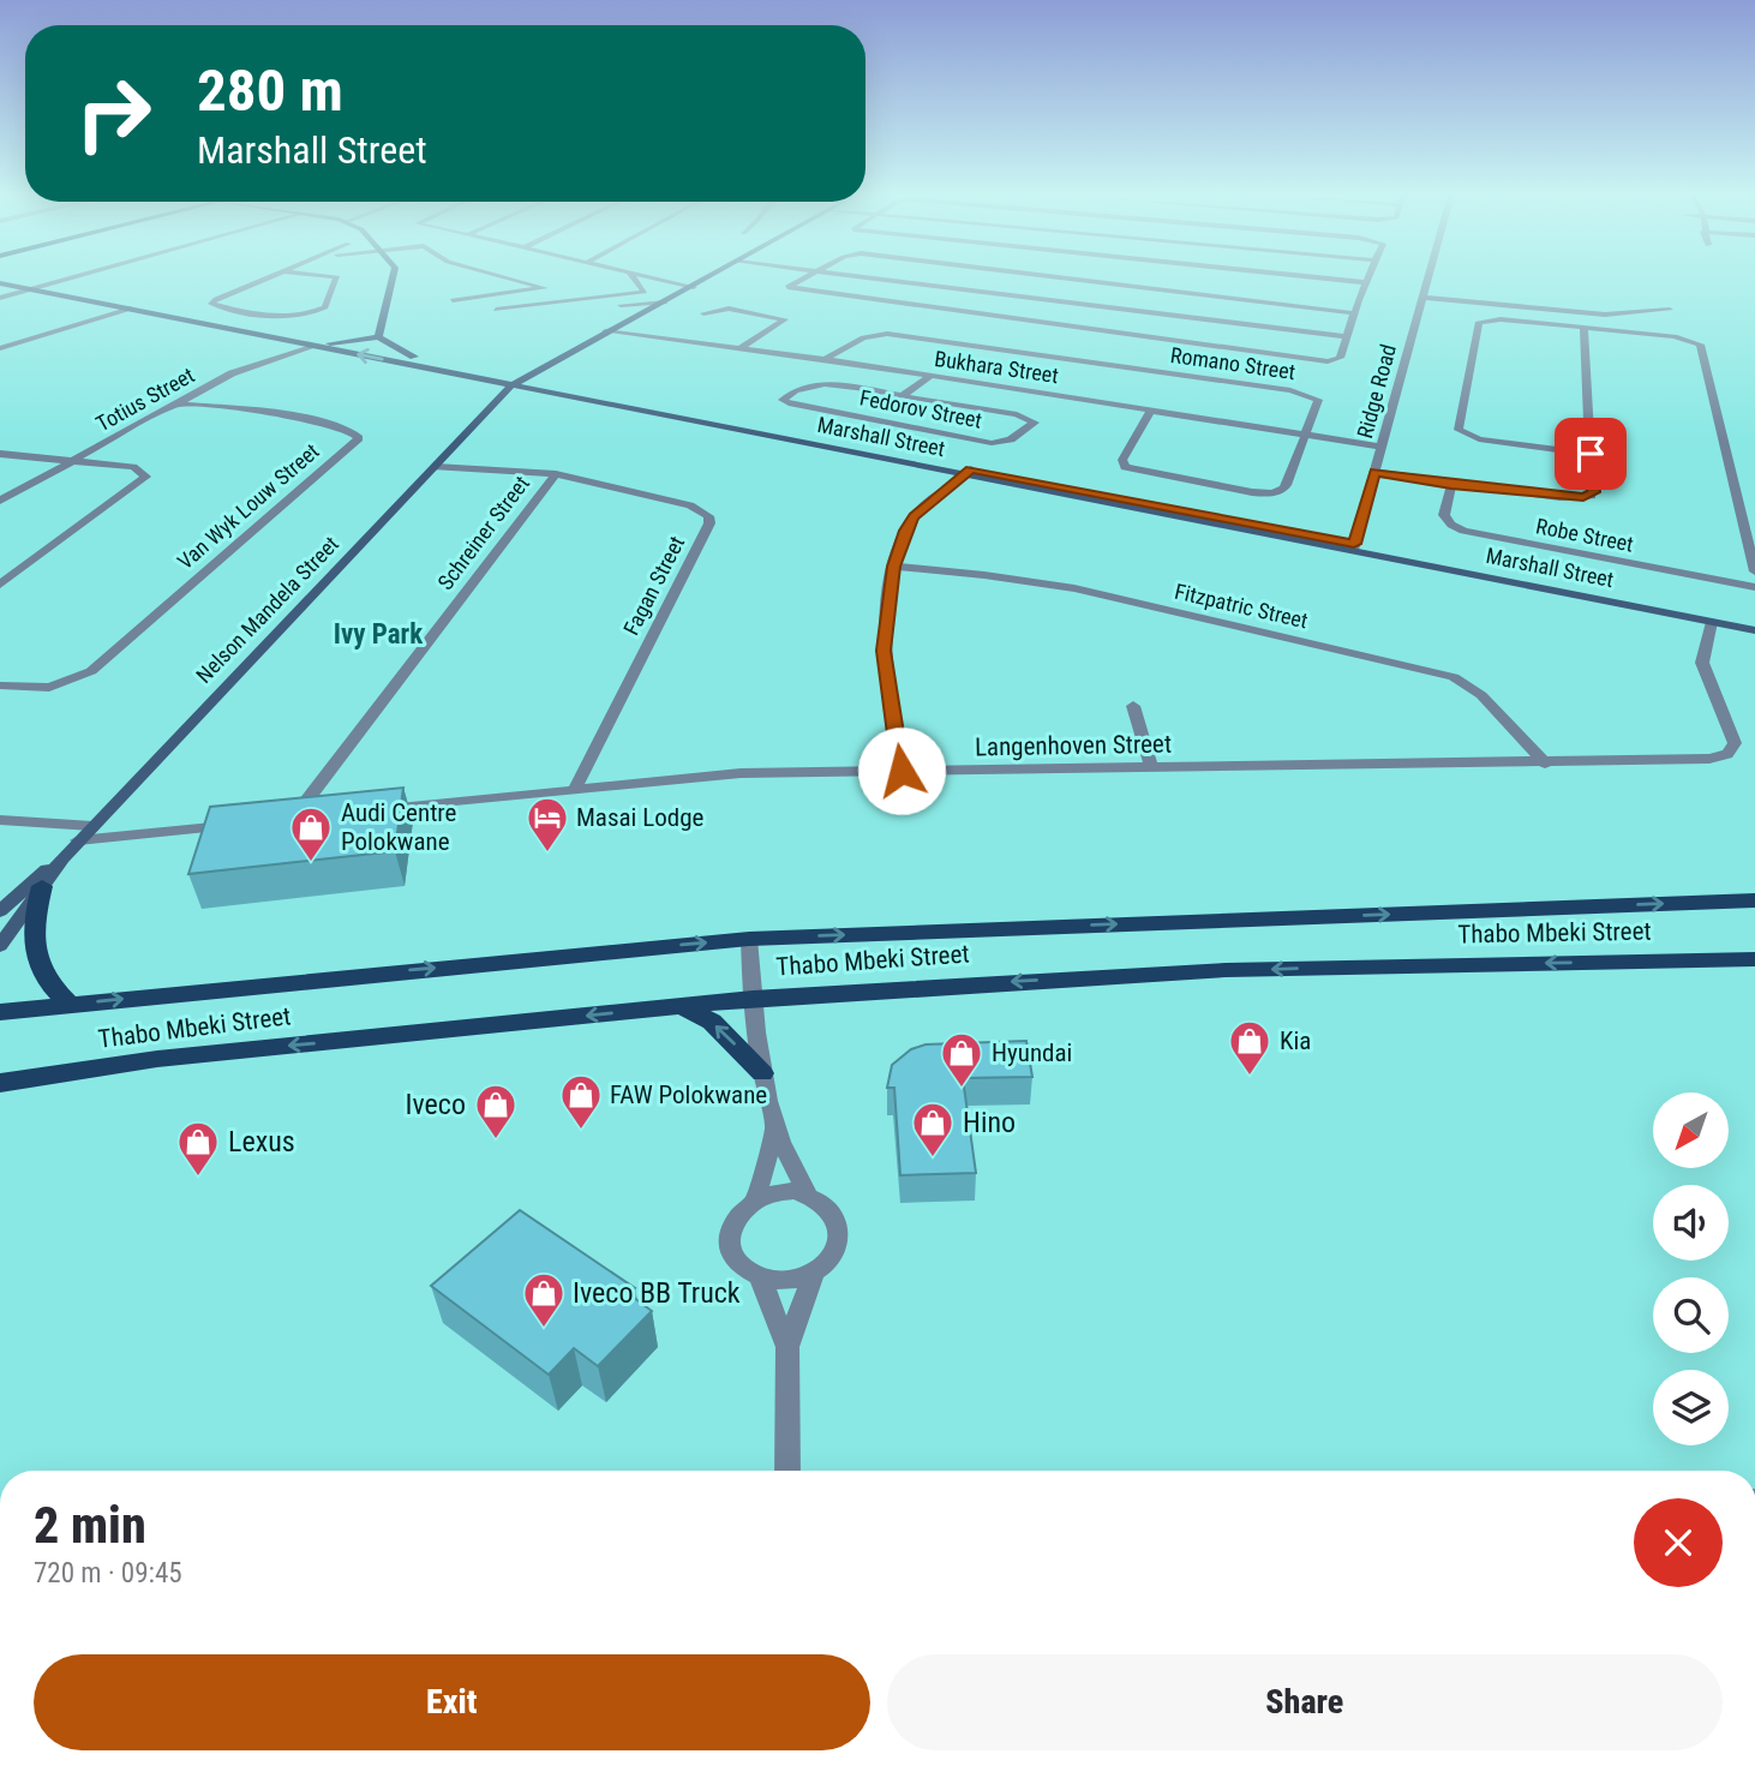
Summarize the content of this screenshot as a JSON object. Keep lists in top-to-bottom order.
{
  "streets": {
    "main road": ["Thabo Mbeki Street"],
    "street": [
      "Romano Street",
      "Bukhara Street",
      "Ridge Road",
      "Totius Street",
      "Fedorov Street",
      "Marshall Street",
      "Van Wyk Louw Street",
      "Schreiner Street",
      "Robe Street",
      "Fagan Street",
      "Fitzpatric Street",
      "Nelson Mandela Street",
      "Langenhoven Street"
    ]
  },
  "crossings": [
    ["Romano Street", "Bukhara Street"],
    ["Bukhara Street", "Ridge Road"],
    ["Bukhara Street", "Fedorov Street"],
    ["Bukhara Street", "Nelson Mandela Street"],
    ["Ridge Road", "Marshall Street"],
    ["Totius Street", "Marshall Street"],
    ["Totius Street", "Van Wyk Louw Street"],
    ["Marshall Street", "Nelson Mandela Street"],
    ["Marshall Street", "Langenhoven Street"],
    ["Schreiner Street", "Fagan Street"],
    ["Fagan Street", "Nelson Mandela Street"],
    ["Fagan Street", "Langenhoven Street"],
    ["Fitzpatric Street", "Langenhoven Street"]
  ],
  "districts": ["Ivy Park"],
  "places": {
    "hotel": ["Masai Lodge"],
    "shop": [
      "Audi Centre Polokwane",
      "Kia",
      "Hyundai",
      "FAW Polokwane",
      "Iveco",
      "Hino",
      "Lexus",
      "Iveco BB Truck"
    ]
  },
  "north": "bottom left",
  "page": {
    "turn": ["280 m", "Marshall Street"],
    "heading": ["2 min", "720 m · 09:45"],
    "buttons": ["Exit", "Share"]
  }
}
